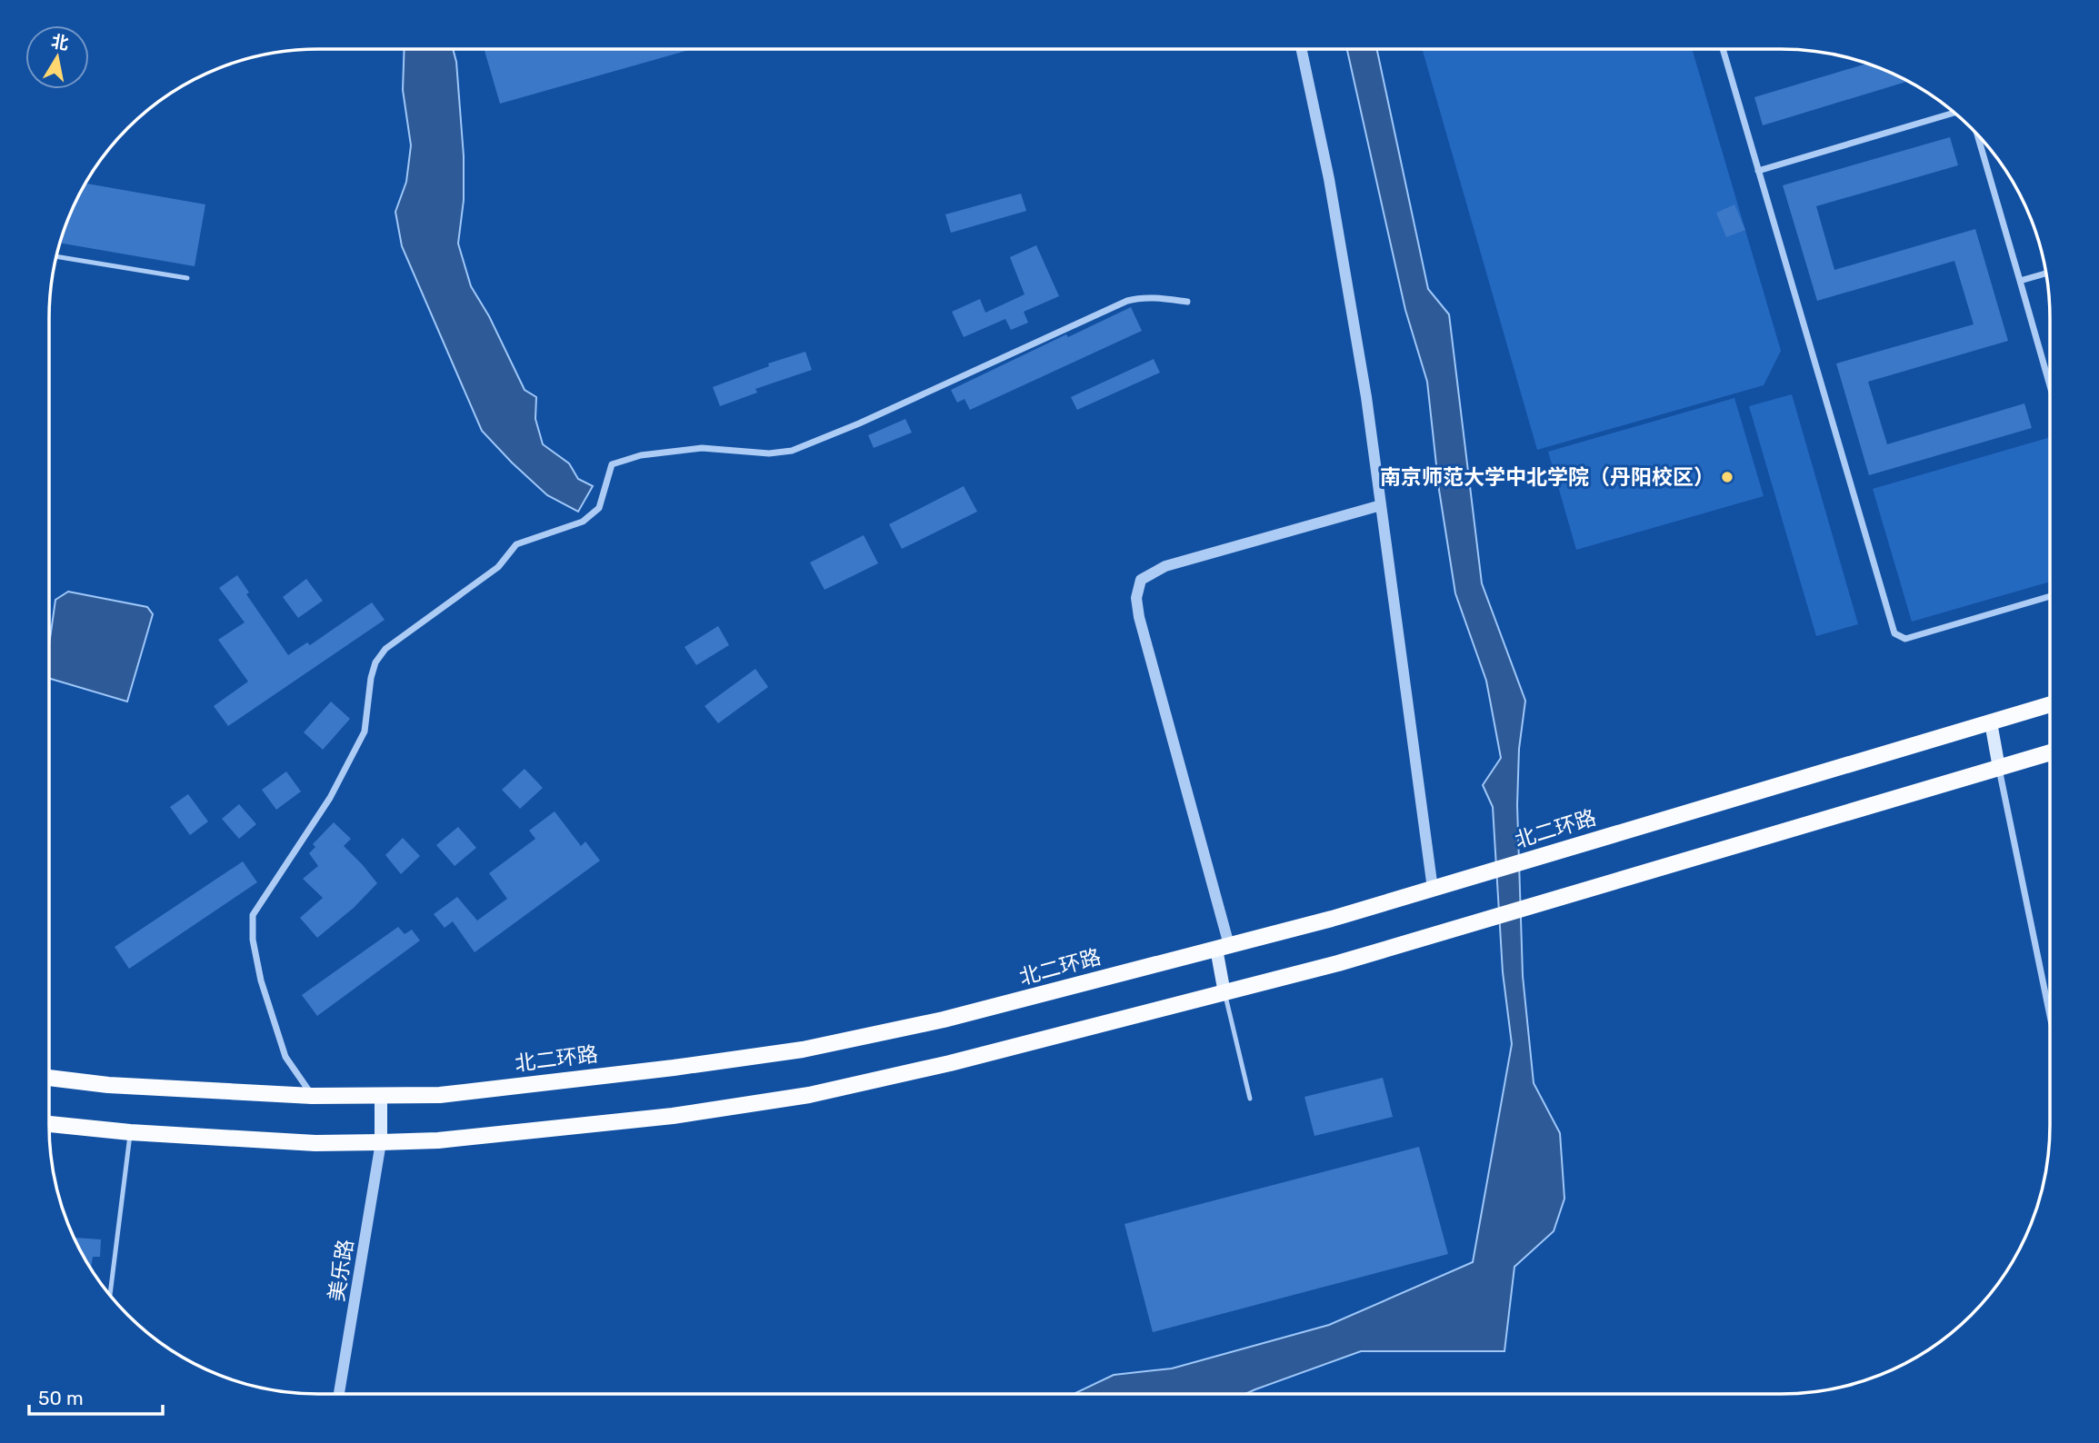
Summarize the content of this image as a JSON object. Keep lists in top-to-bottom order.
{
  "streets": {
    "main road": ["北二环路"],
    "street": ["美乐路"]
  },
  "places": ["南京师范大学中北学院（丹阳校区）"],
  "scale_bar": "50 m",
  "north": "top"
}
